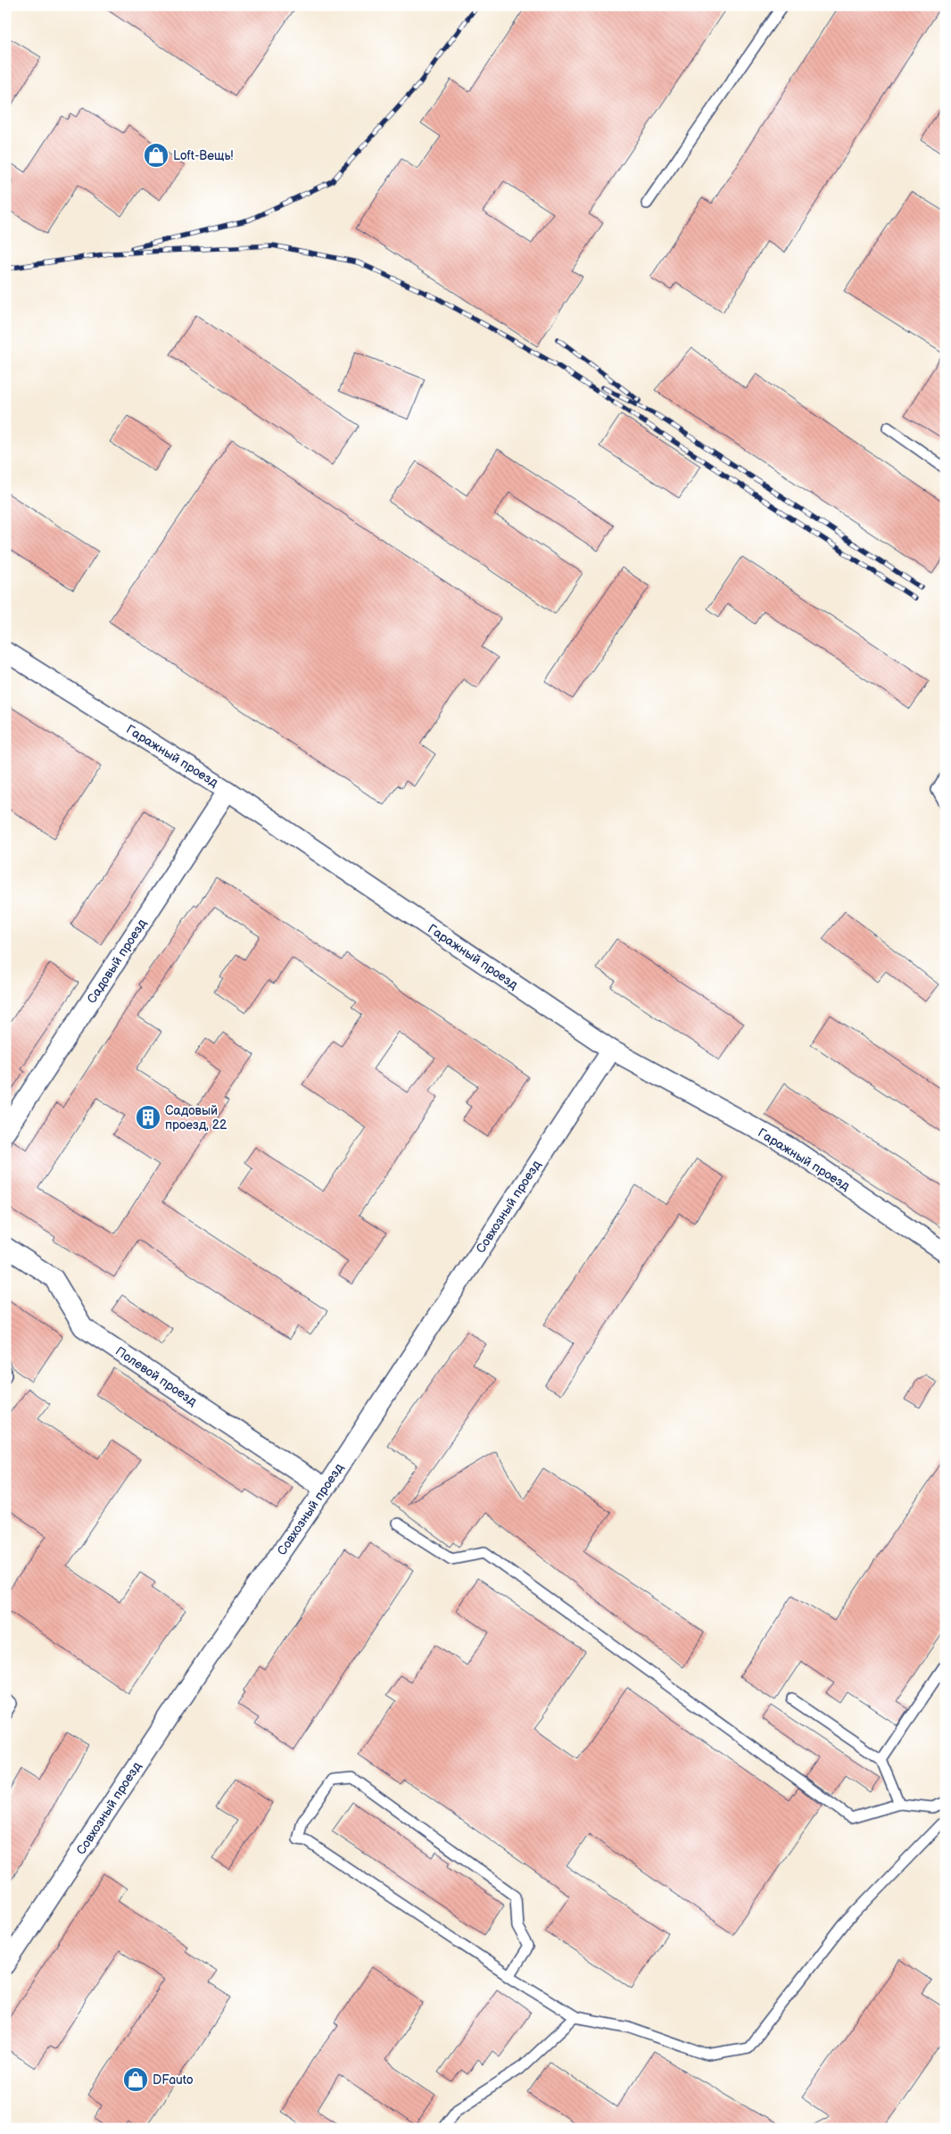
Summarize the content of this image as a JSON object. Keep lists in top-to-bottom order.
{
  "streets": {
    "street": [
      "Гаражный проезд",
      "Садовый проезд",
      "Совхозный проезд",
      "Полевой проезд"
    ]
  },
  "crossings": [
    ["Гаражный проезд", "Садовый проезд"],
    ["Гаражный проезд", "Совхозный проезд"],
    ["Совхозный проезд", "Полевой проезд"]
  ],
  "places": {
    "shop": ["Loft-Вещь!", "DFauto"],
    "building": ["Садовый проезд, 22"]
  }
}
